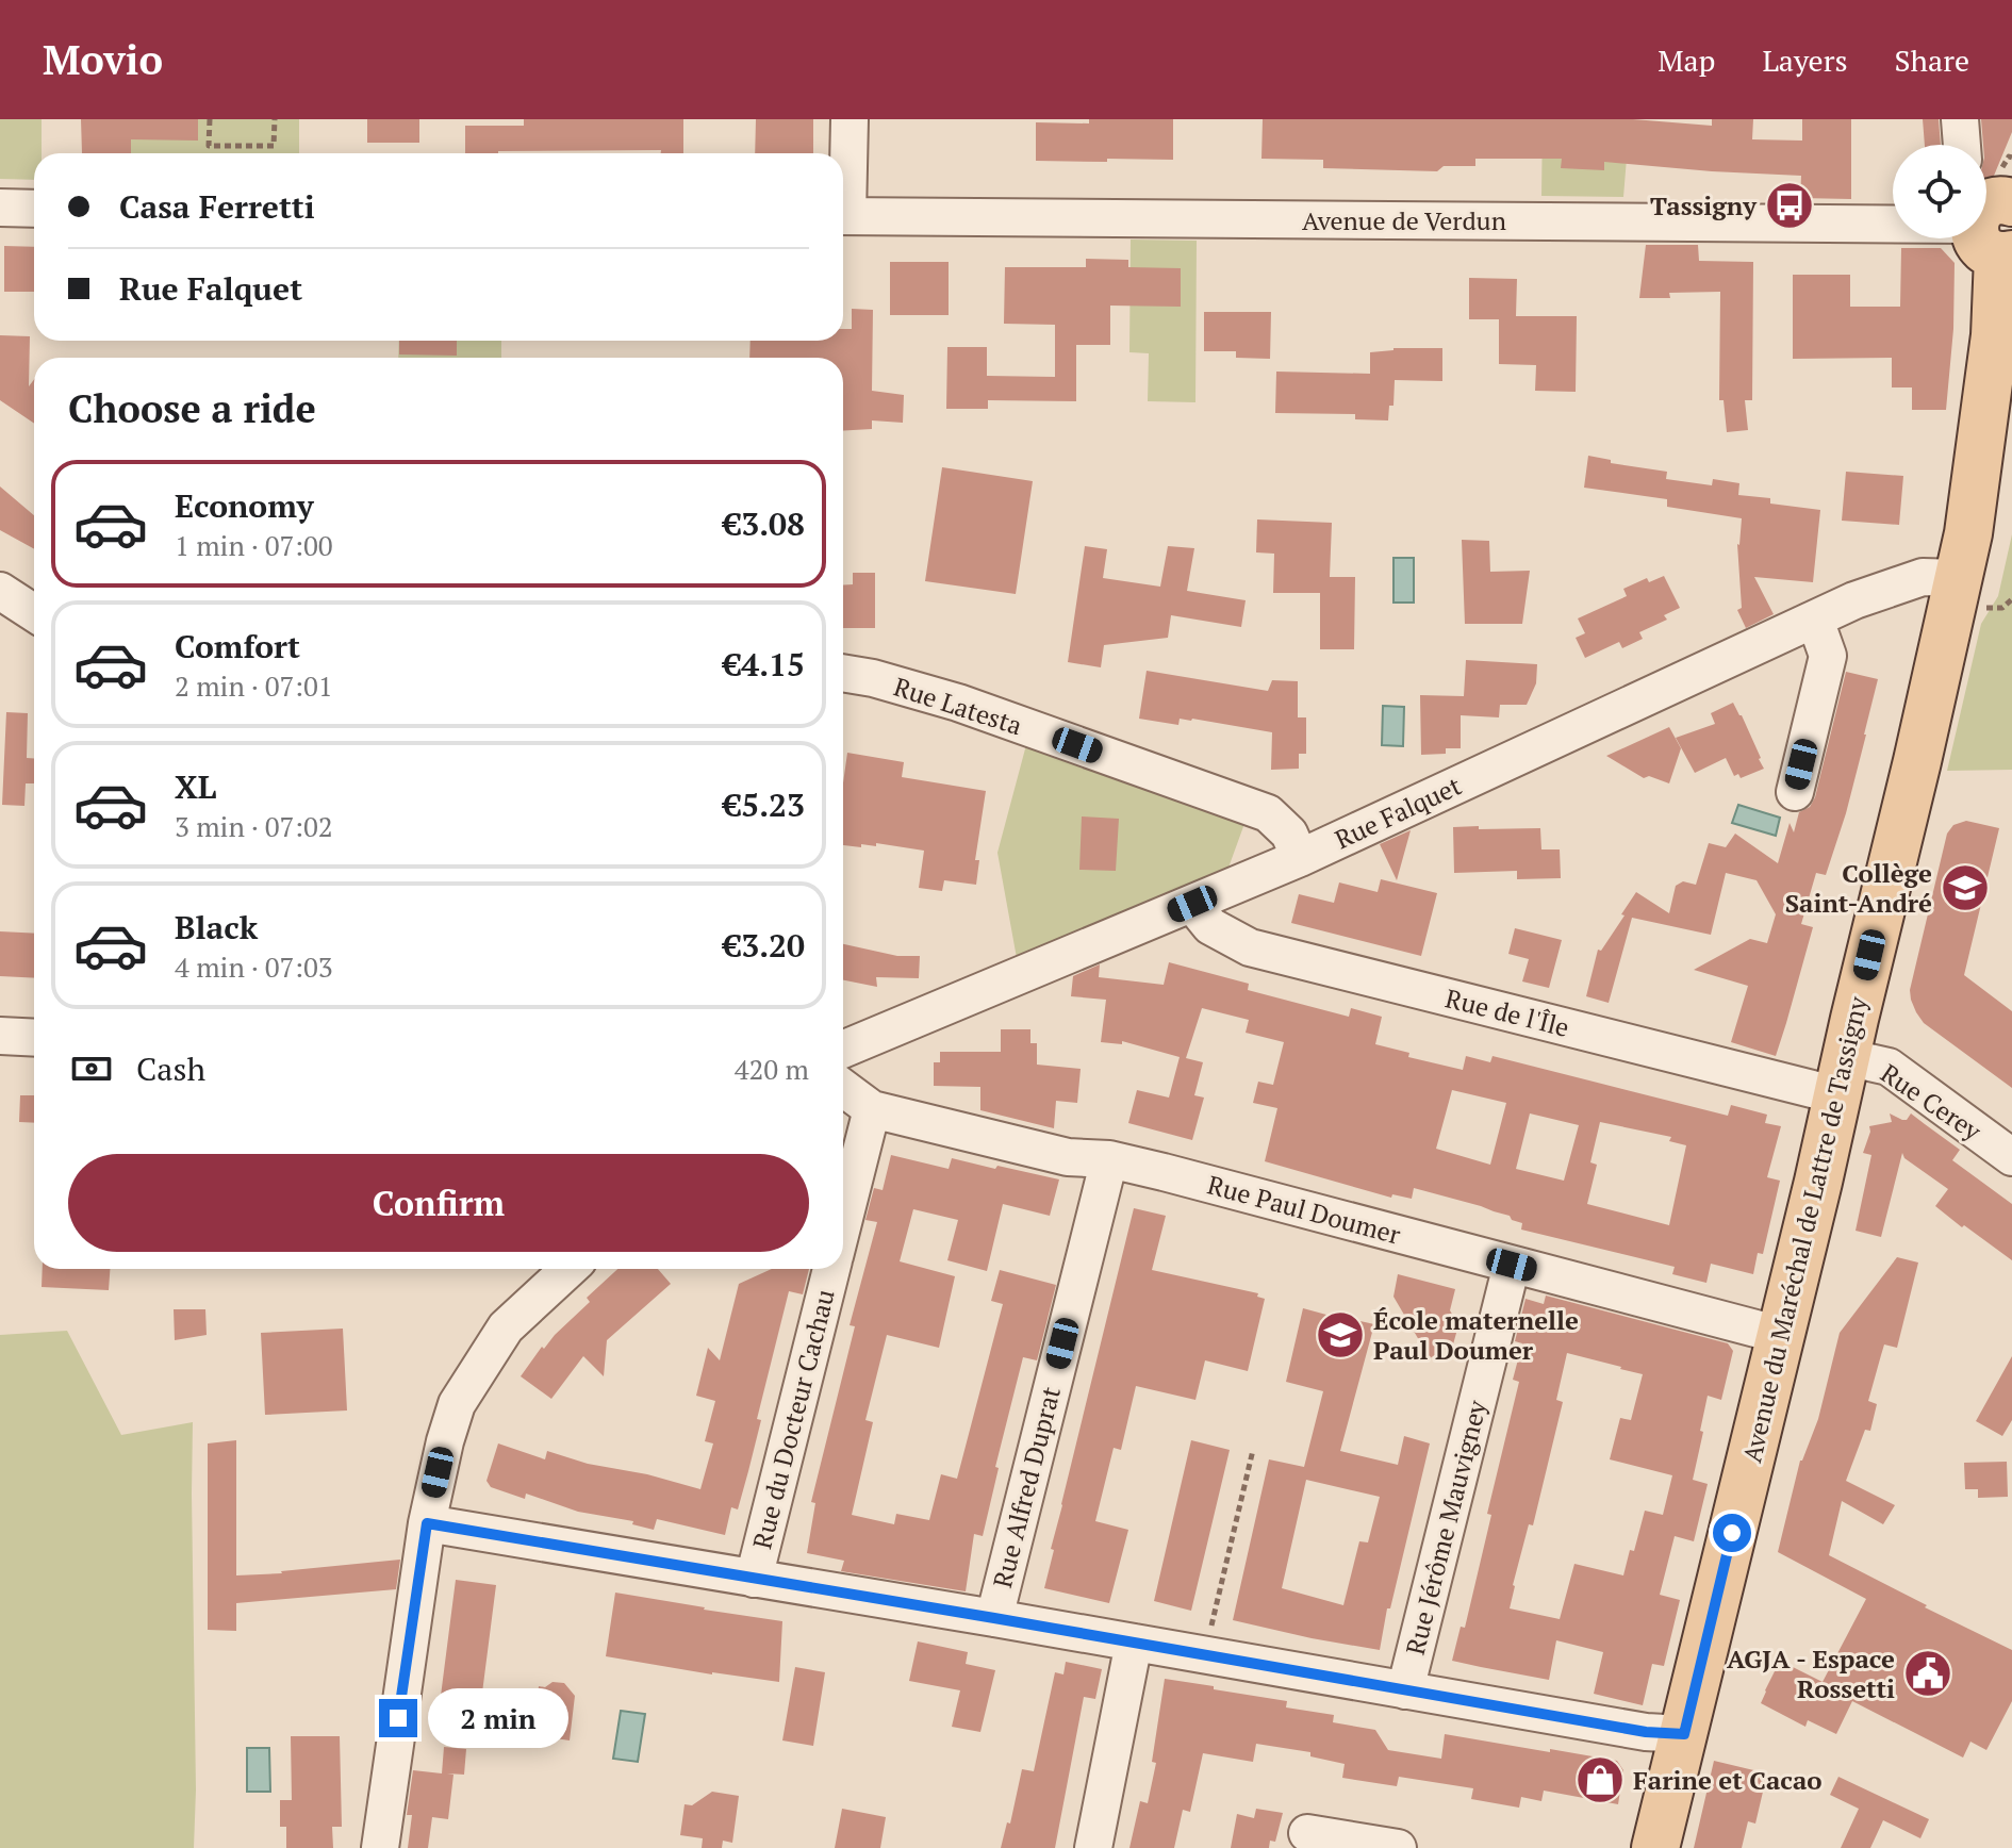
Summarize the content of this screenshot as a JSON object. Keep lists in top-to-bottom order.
{
  "streets": {
    "main road": ["Avenue du Maréchal de Lattre de Tassigny"],
    "street": [
      "Avenue de Verdun",
      "Rue Latesta",
      "Rue Falquet",
      "Rue de l'Île",
      "Rue Cerey",
      "Rue Paul Doumer",
      "Rue du Docteur Cachau",
      "Rue Alfred Duprat",
      "Rue Jérôme Mauvigney"
    ]
  },
  "crossings": [
    ["Avenue de Verdun", "Avenue du Maréchal de Lattre de Tassigny"],
    ["Rue Latesta", "Rue Falquet"],
    ["Rue Falquet", "Rue de l'Île"],
    ["Rue Falquet", "Avenue du Maréchal de Lattre de Tassigny"],
    ["Rue de l'Île", "Rue Cerey"],
    ["Rue de l'Île", "Avenue du Maréchal de Lattre de Tassigny"],
    ["Rue Cerey", "Avenue du Maréchal de Lattre de Tassigny"],
    ["Rue Paul Doumer", "Avenue du Maréchal de Lattre de Tassigny"],
    ["Rue Paul Doumer", "Rue du Docteur Cachau"],
    ["Rue Paul Doumer", "Rue Alfred Duprat"],
    ["Rue Paul Doumer", "Rue Jérôme Mauvigney"]
  ],
  "places": {
    "bus stop": ["Tassigny"],
    "school or university": ["Collège Saint-André", "École maternelle Paul Doumer"],
    "public building": ["AGJA - Espace Rossetti"],
    "shop": ["Farine et Cacao"]
  },
  "page": {
    "header": "Movio",
    "nav": ["Map", "Layers", "Share"],
    "banner": ["Casa Ferretti", "Rue Falquet"],
    "heading": "Choose a ride",
    "list": [
      {
        "name": "Economy",
        "note": "1 min · 07:00",
        "value": "€3.08"
      },
      {
        "name": "Comfort",
        "note": "2 min · 07:01",
        "value": "€4.15"
      },
      {
        "name": "XL",
        "note": "3 min · 07:02",
        "value": "€5.23"
      },
      {
        "name": "Black",
        "note": "4 min · 07:03",
        "value": "€3.20"
      }
    ],
    "pay": ["Cash", "420 m"],
    "buttons": "Confirm",
    "bubble": "2 min"
  }
}
